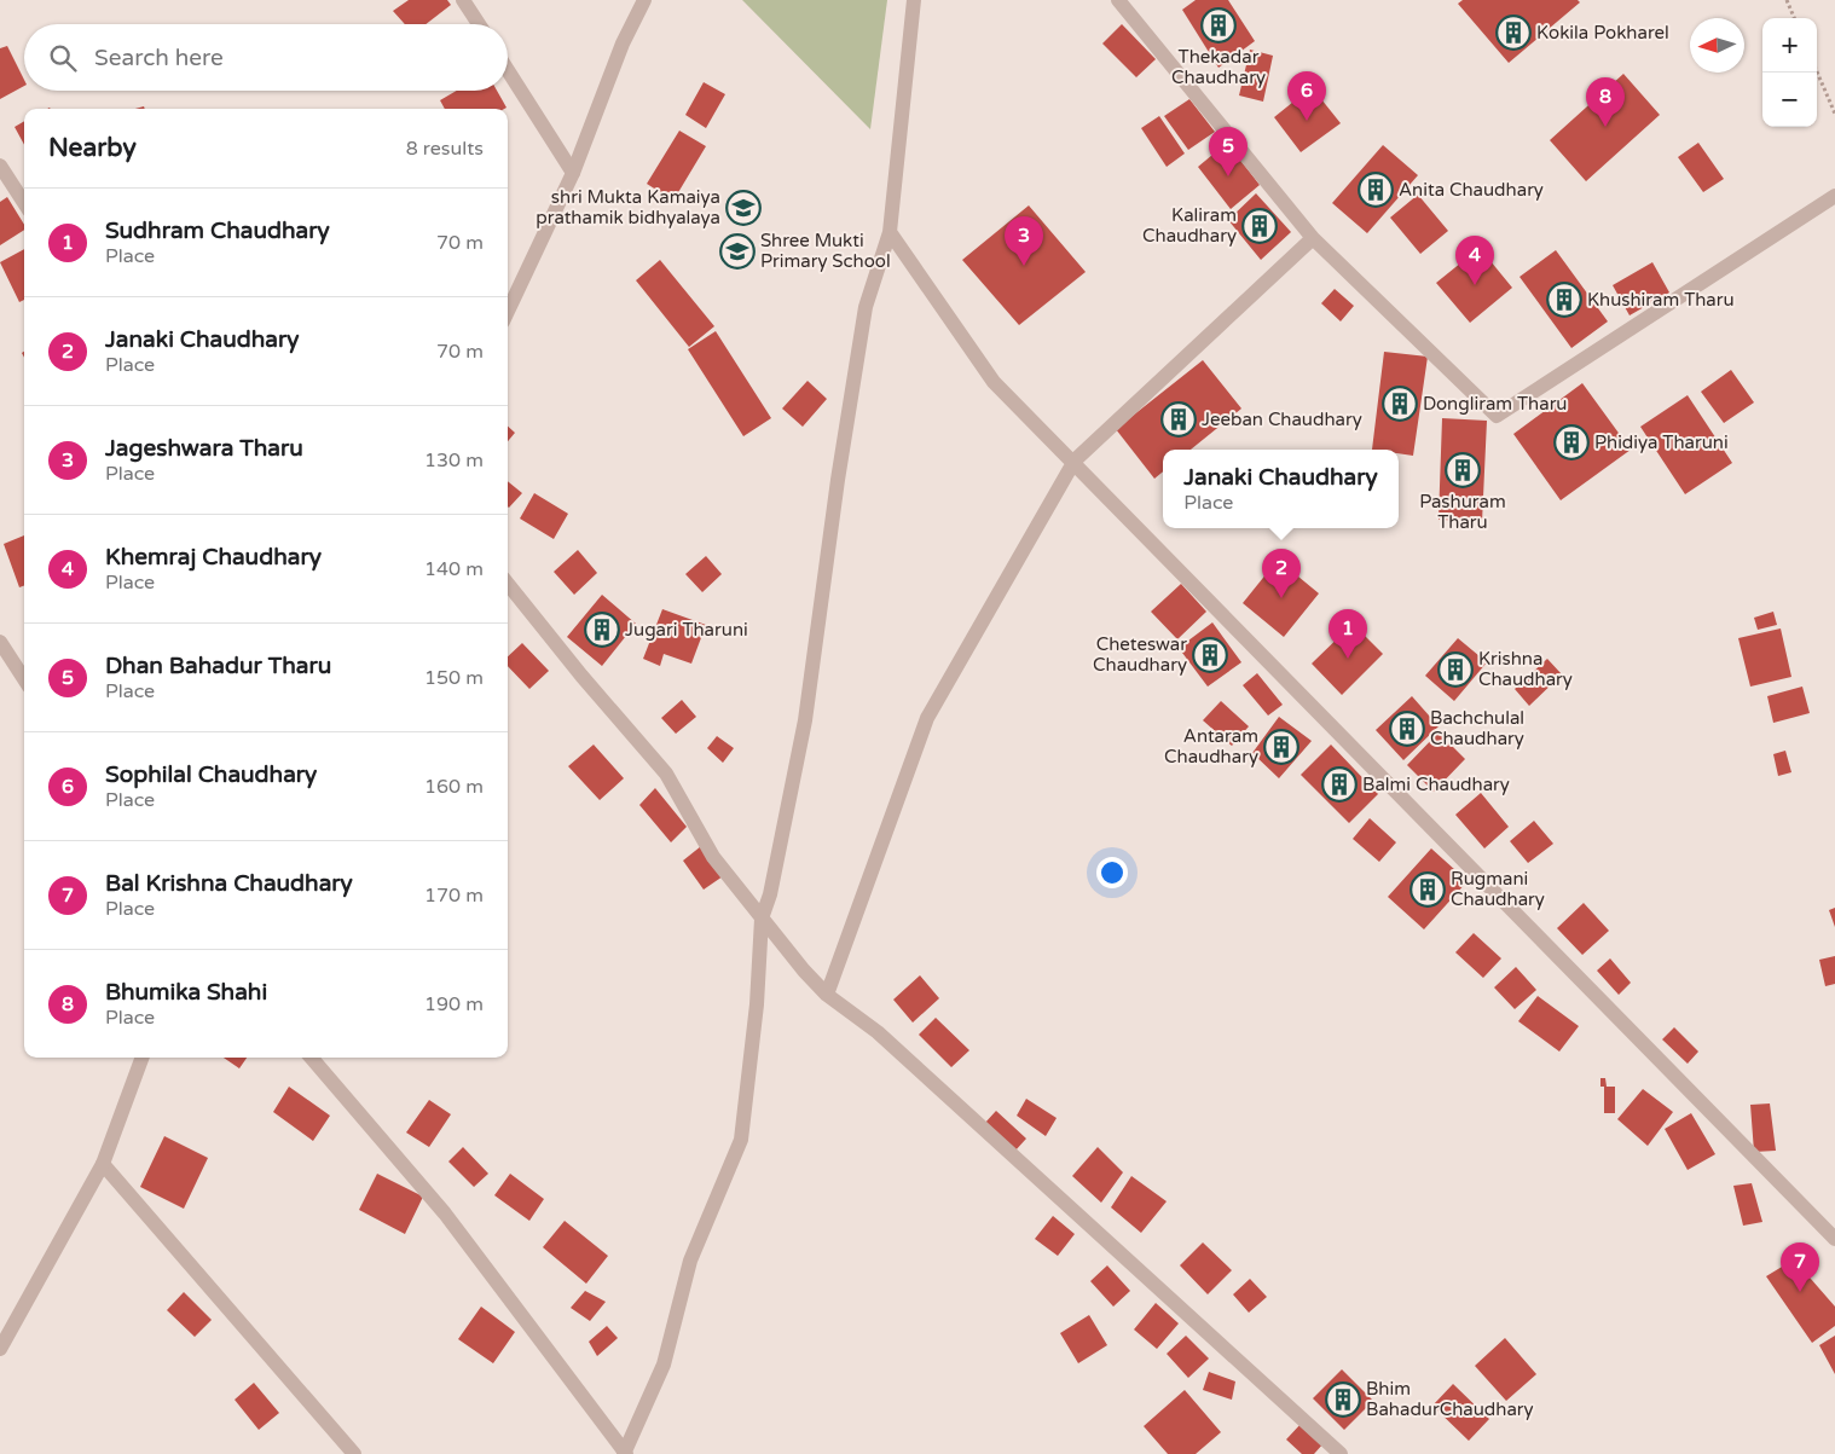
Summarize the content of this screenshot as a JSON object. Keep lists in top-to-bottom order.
{
  "places": {
    "building": [
      "Thekadar Chaudhary",
      "Kokila Pokharel",
      "Anita Chaudhary",
      "Kaliram Chaudhary",
      "Khushiram Tharu",
      "Dongliram Tharu",
      "Jeeban Chaudhary",
      "Phidiya Tharuni",
      "Pashuram Tharu",
      "Jugari Tharuni",
      "Cheteswar Chaudhary",
      "Krishna Chaudhary",
      "Bachchulal Chaudhary",
      "Antaram Chaudhary",
      "Balmi Chaudhary",
      "Rugmani Chaudhary",
      "Bhim BahadurChaudhary"
    ],
    "school or university": ["shri Mukta Kamaiya prathamik bidhyalaya", "Shree Mukti Primary School"]
  },
  "north": "left",
  "page": {
    "map_buttons": ["+", "−"],
    "search": "Search here",
    "pins": [
      "6",
      "8",
      "5",
      "3",
      "4",
      "2",
      "1",
      "7"
    ],
    "heading": ["Nearby", "8 results"],
    "list": [
      {
        "mark": "1",
        "name": "Sudhram Chaudhary",
        "note": "Place",
        "value": "70 m"
      },
      {
        "mark": "2",
        "name": "Janaki Chaudhary",
        "note": "Place",
        "value": "70 m"
      },
      {
        "mark": "3",
        "name": "Jageshwara Tharu",
        "note": "Place",
        "value": "130 m"
      },
      {
        "mark": "4",
        "name": "Khemraj Chaudhary",
        "note": "Place",
        "value": "140 m"
      },
      {
        "mark": "5",
        "name": "Dhan Bahadur Tharu",
        "note": "Place",
        "value": "150 m"
      },
      {
        "mark": "6",
        "name": "Sophilal Chaudhary",
        "note": "Place",
        "value": "160 m"
      },
      {
        "mark": "7",
        "name": "Bal Krishna Chaudhary",
        "note": "Place",
        "value": "170 m"
      },
      {
        "mark": "8",
        "name": "Bhumika Shahi",
        "note": "Place",
        "value": "190 m"
      }
    ],
    "popup": ["Janaki Chaudhary", "Place"]
  }
}
